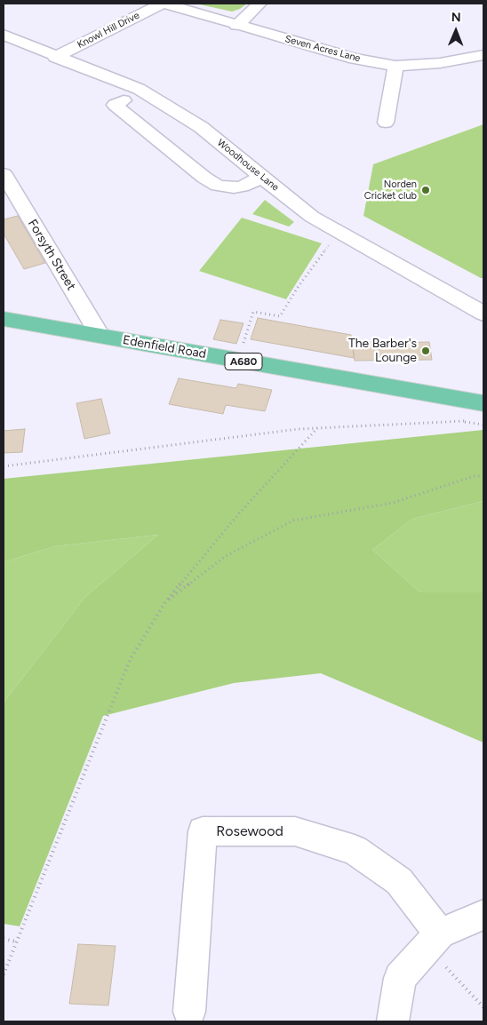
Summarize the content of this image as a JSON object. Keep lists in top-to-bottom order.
{
  "streets": {
    "main road": ["Edenfield Road", "A680"],
    "street": [
      "Knowl Hill Drive",
      "Seven Acres Lane",
      "Woodhouse Lane",
      "Forsyth Street",
      "Rosewood"
    ]
  },
  "crossings": [
    ["Knowl Hill Drive", "Woodhouse Lane"],
    ["Forsyth Street", "Edenfield Road"]
  ],
  "places": ["Norden Cricket club", "The Barber's Lounge"],
  "north": "top"
}
